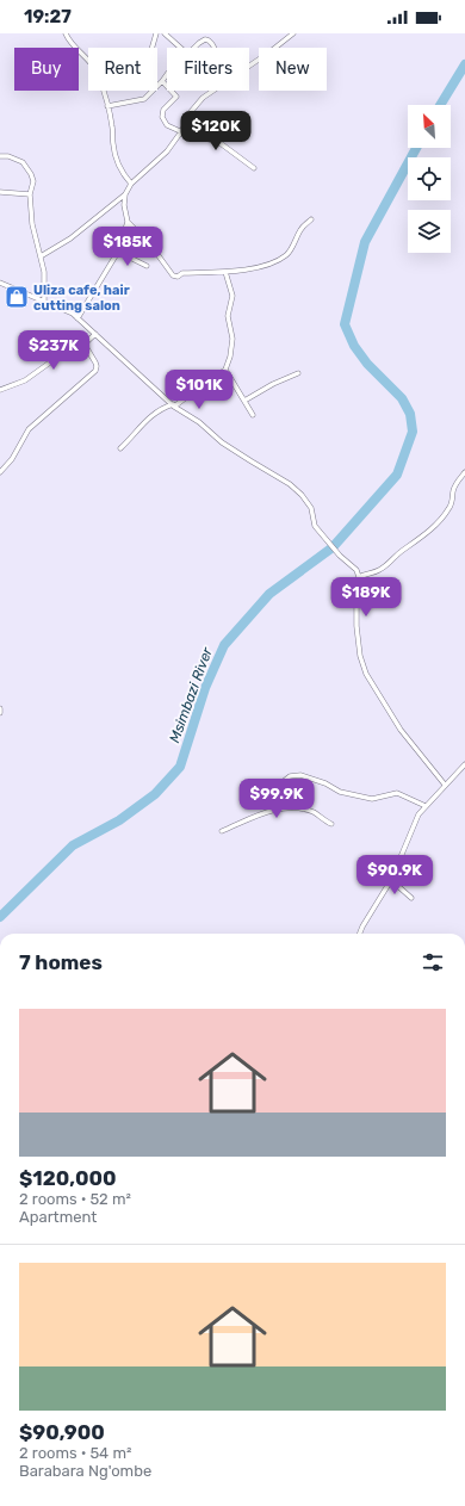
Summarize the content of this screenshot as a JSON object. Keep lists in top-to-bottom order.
{
  "water": ["Msimbazi River"],
  "places": {
    "shop": ["Uliza cafe, hair cutting salon"]
  },
  "north": "top left",
  "page": {
    "status": "19:27",
    "chip": [
      "Buy",
      "Rent",
      "Filters",
      "New"
    ],
    "price": [
      "$120K",
      "$185K",
      "$237K",
      "$101K",
      "$189K",
      "$99.9K",
      "$90.9K"
    ],
    "heading": "7 homes",
    "list": [
      {
        "name": "$120,000",
        "note": "2 rooms · 52 m² · Apartment"
      },
      {
        "name": "$90,900",
        "note": "2 rooms · 54 m² · Barabara Ng'ombe"
      }
    ]
  }
}
